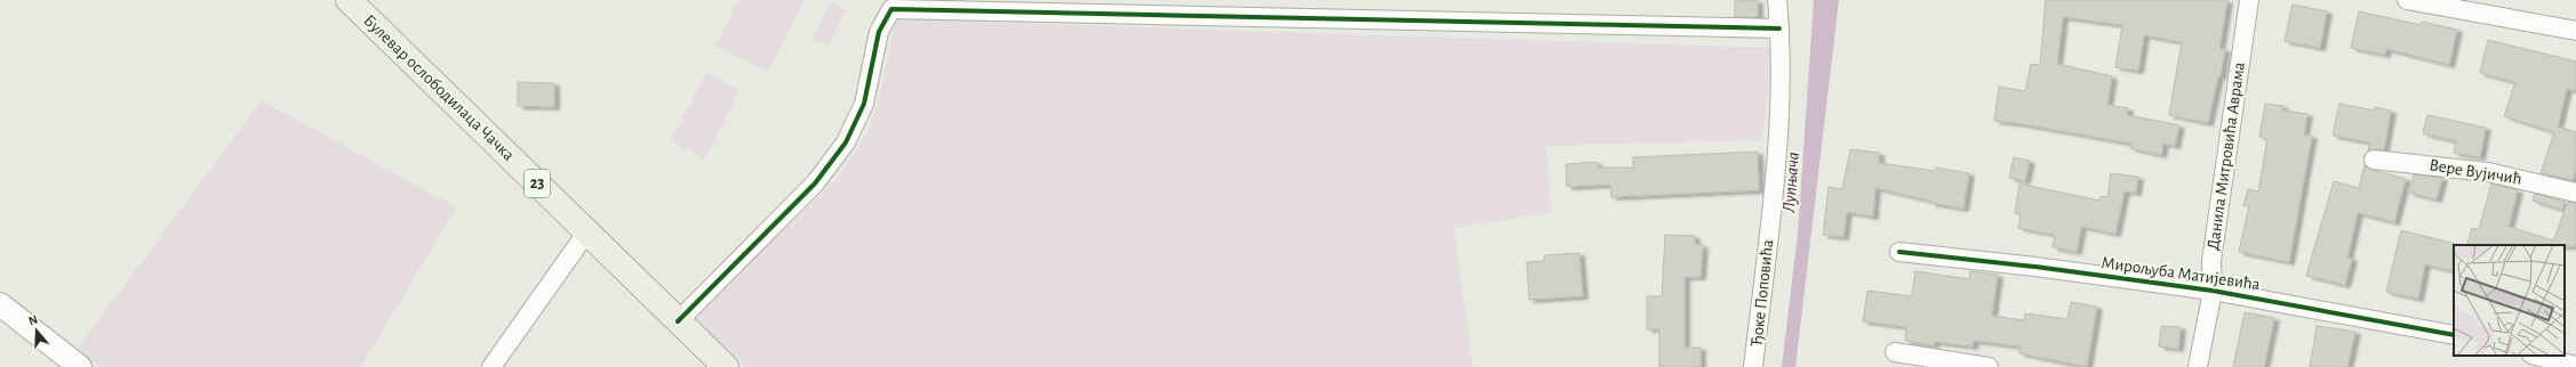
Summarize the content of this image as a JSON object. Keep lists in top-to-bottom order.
{
  "streets": {
    "main road": ["Булевар ослободилаца Чачка", "23"],
    "street": [
      "Данила Митровића Аврама",
      "Вере Вујичић",
      "Мирољуба Матијевића",
      "Ђоке Поповића"
    ]
  },
  "crossings": [
    ["Данила Митровића Аврама", "Мирољуба Матијевића"]
  ],
  "water": ["Лупњача"],
  "north": "top"
}
